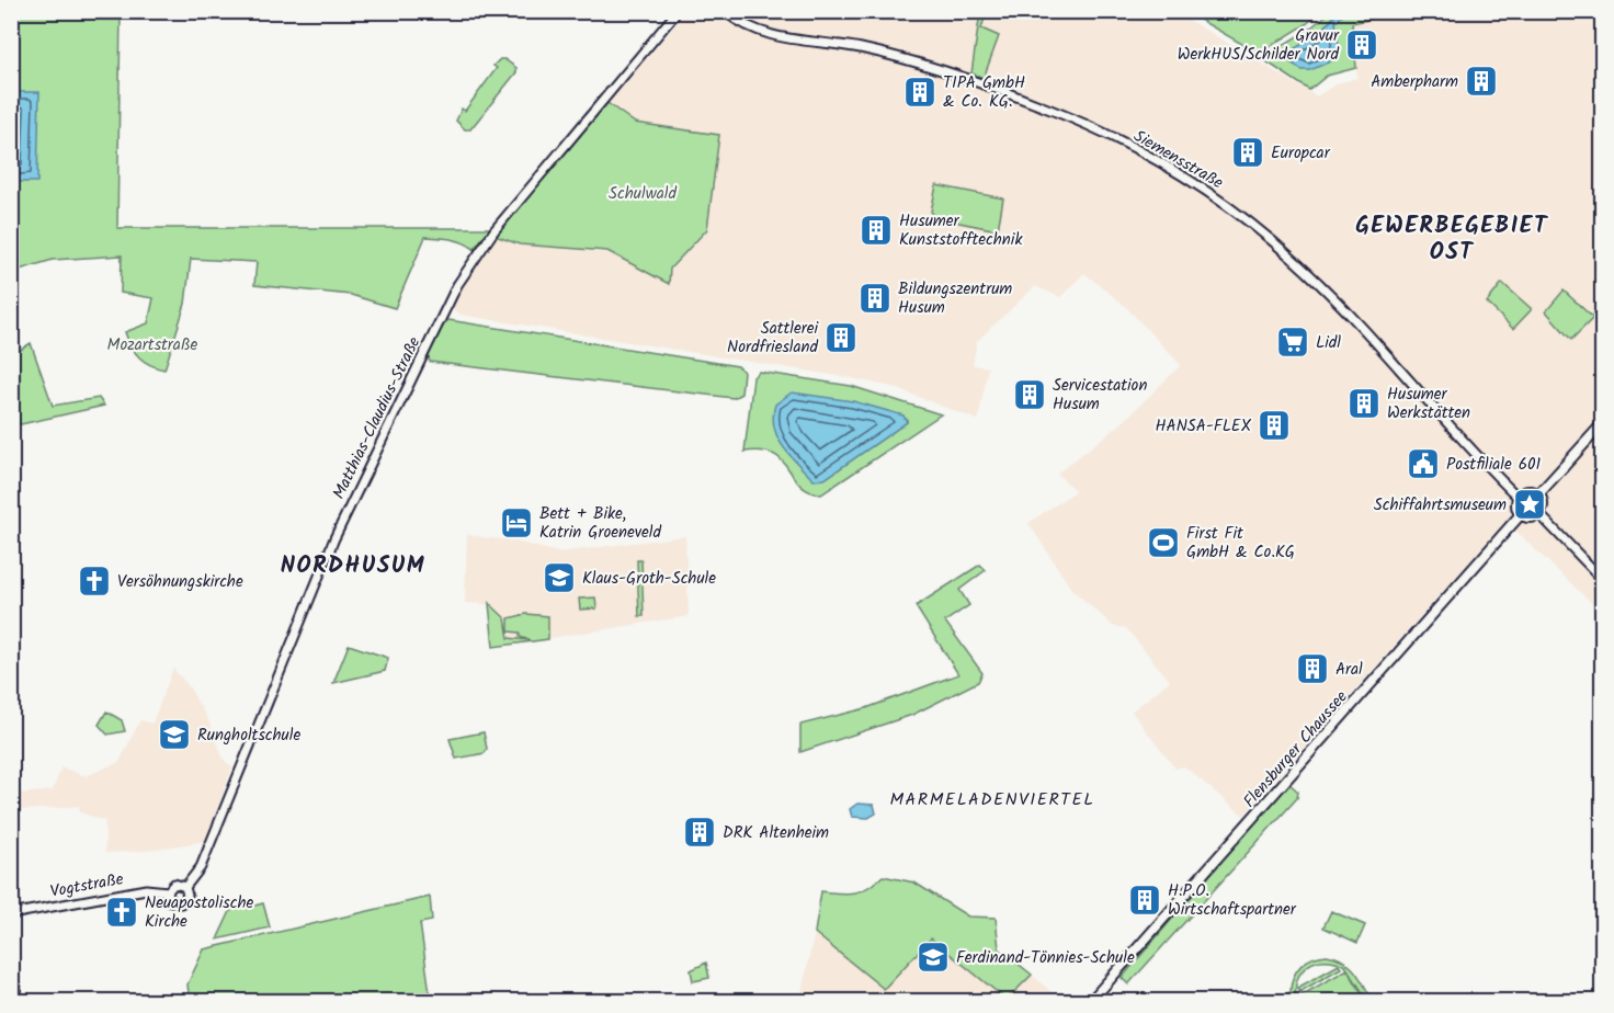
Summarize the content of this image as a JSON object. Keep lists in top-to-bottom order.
{
  "streets": {
    "main road": ["Flensburger Chaussee"],
    "street": ["Siemensstraße", "Matthias-Claudius-Straße", "Vogtstraße"]
  },
  "crossings": [
    ["Siemensstraße", "Flensburger Chaussee"],
    ["Matthias-Claudius-Straße", "Vogtstraße"]
  ],
  "districts": ["GEWERBEGEBIET OST", "NORDHUSUM", "MARMELADENVIERTEL"],
  "parks": ["Schulwald", "Mozartstraße"],
  "places": {
    "building": [
      "Gravur WerkHUS/Schilder Nord",
      "Amberpharm",
      "TIPA GmbH & Co. KG.",
      "Europcar",
      "Husumer Kunststofftechnik",
      "Bildungszentrum Husum",
      "Sattlerei Nordfriesland",
      "Servicestation Husum",
      "Husumer Werkstätten",
      "HANSA-FLEX",
      "Aral",
      "DRK Altenheim",
      "H.P.O. Wirtschaftspartner"
    ],
    "supermarket": ["Lidl"],
    "public building": ["Postfiliale 601"],
    "place": ["Schiffahrtsmuseum"],
    "hotel": ["Bett + Bike, Katrin Groeneveld"],
    "sports": ["First Fit GmbH & Co.KG"],
    "school or university": ["Klaus-Groth-Schule", "Rungholtschule", "Ferdinand-Tönnies-Schule"],
    "church": ["Versöhnungskirche", "Neuapostolische Kirche"]
  }
}
